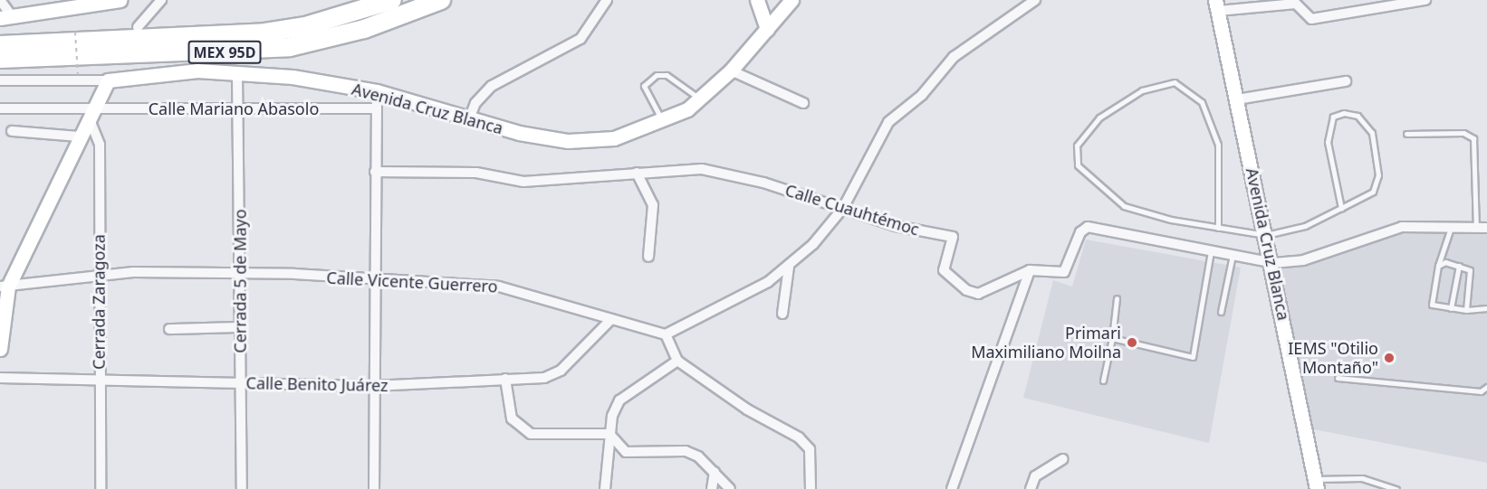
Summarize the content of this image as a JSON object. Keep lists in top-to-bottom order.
{
  "streets": {
    "highway": ["MEX 95D"],
    "main road": ["Avenida Cruz Blanca"],
    "street": [
      "Calle Mariano Abasolo",
      "Calle Cuauhtémoc",
      "Cerrada 5 de Mayo",
      "Calle Vicente Guerrero",
      "Cerrada Zaragoza",
      "Calle Benito Juárez"
    ]
  },
  "crossings": [
    ["Calle Mariano Abasolo", "Cerrada 5 de Mayo"],
    ["Calle Mariano Abasolo", "Cerrada Zaragoza"],
    ["Avenida Cruz Blanca", "Cerrada 5 de Mayo"],
    ["Cerrada 5 de Mayo", "Calle Vicente Guerrero"],
    ["Cerrada 5 de Mayo", "Calle Benito Juárez"],
    ["Calle Vicente Guerrero", "Cerrada Zaragoza"],
    ["Calle Vicente Guerrero", "Calle Benito Juárez"],
    ["Cerrada Zaragoza", "Calle Benito Juárez"]
  ],
  "places": ["Primari Maximiliano Moilna", "IEMS \"Otilio Montaño\""]
}
